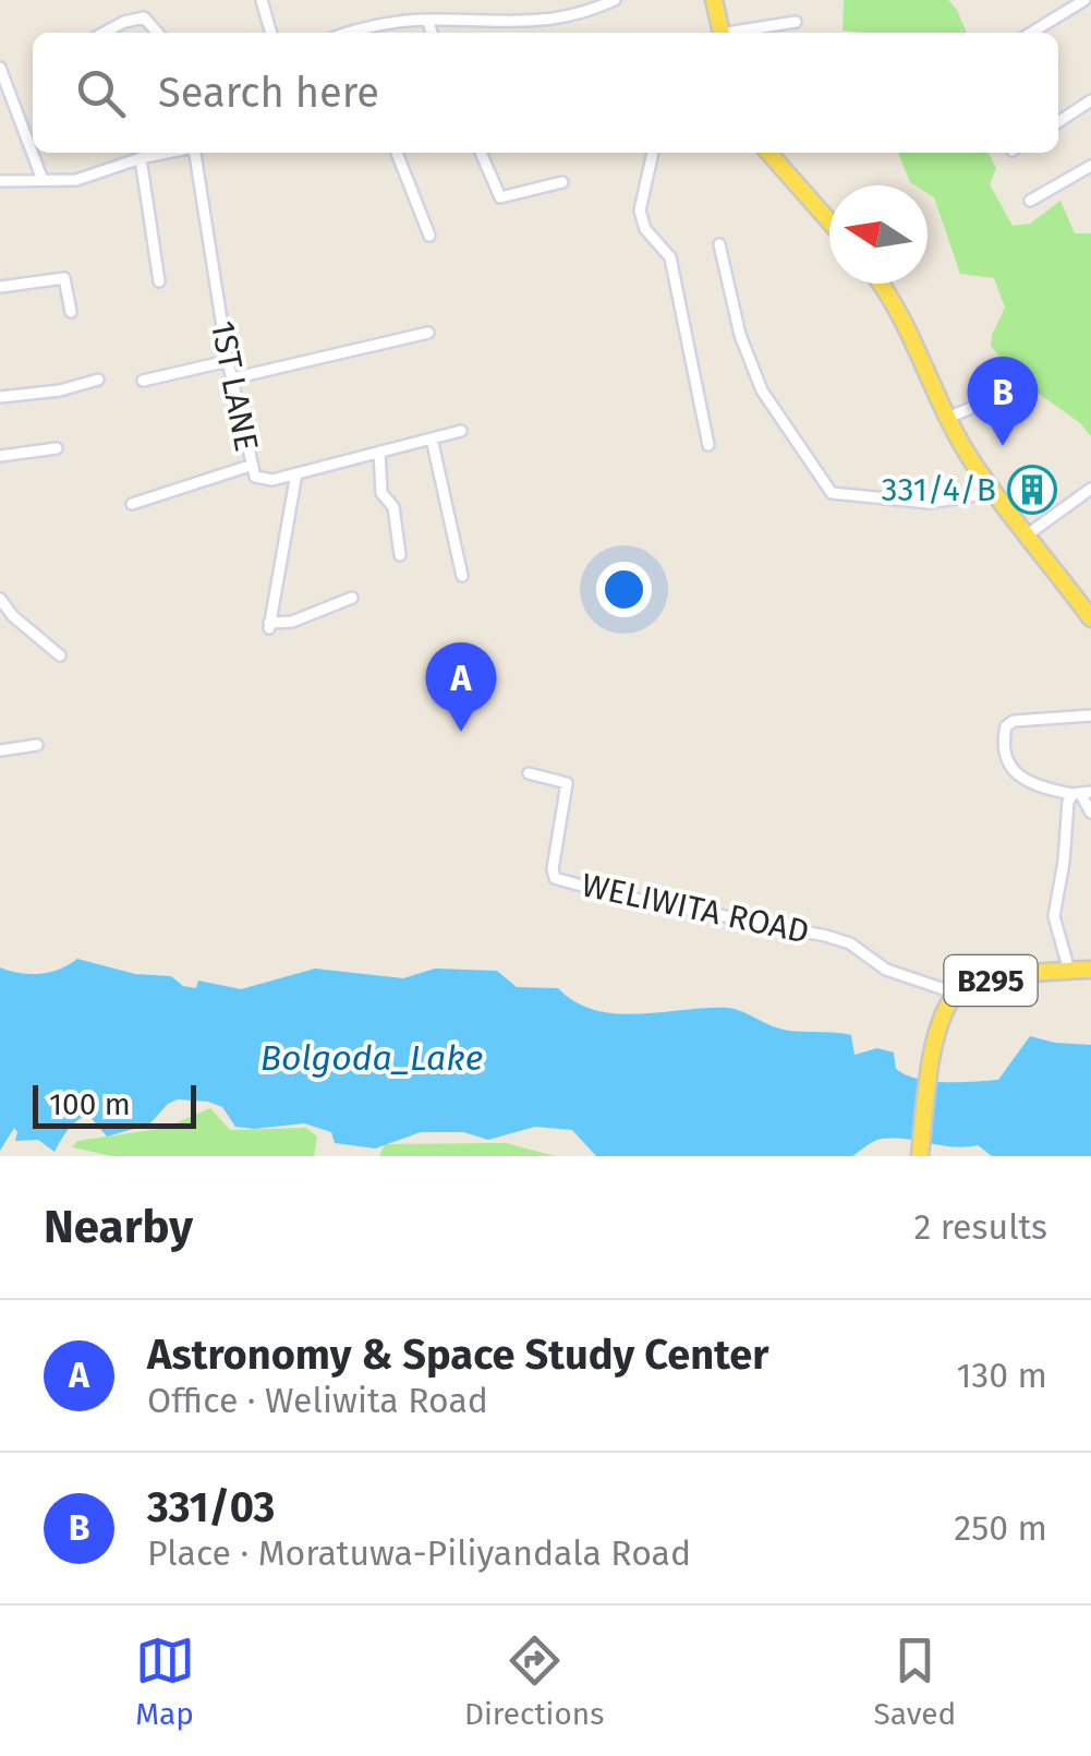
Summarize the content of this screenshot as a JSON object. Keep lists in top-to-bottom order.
{
  "streets": {
    "main road": ["B295"],
    "street": ["1ST LANE", "WELIWITA ROAD"]
  },
  "crossings": [
    ["WELIWITA ROAD", "B295"]
  ],
  "water": ["Bolgoda_Lake"],
  "places": {
    "building": ["331/4/B"]
  },
  "scale_bar": "100 m",
  "north": "left",
  "page": {
    "search": "Search here",
    "pins": ["B", "A"],
    "scale": "100 m",
    "heading": ["Nearby", "2 results"],
    "list": [
      {
        "mark": "A",
        "name": "Astronomy & Space Study Center",
        "note": "Office · Weliwita Road",
        "value": "130 m"
      },
      {
        "mark": "B",
        "name": "331/03",
        "note": "Place · Moratuwa-Piliyandala Road",
        "value": "250 m"
      }
    ],
    "nav": ["Map", "Directions", "Saved"]
  }
}
